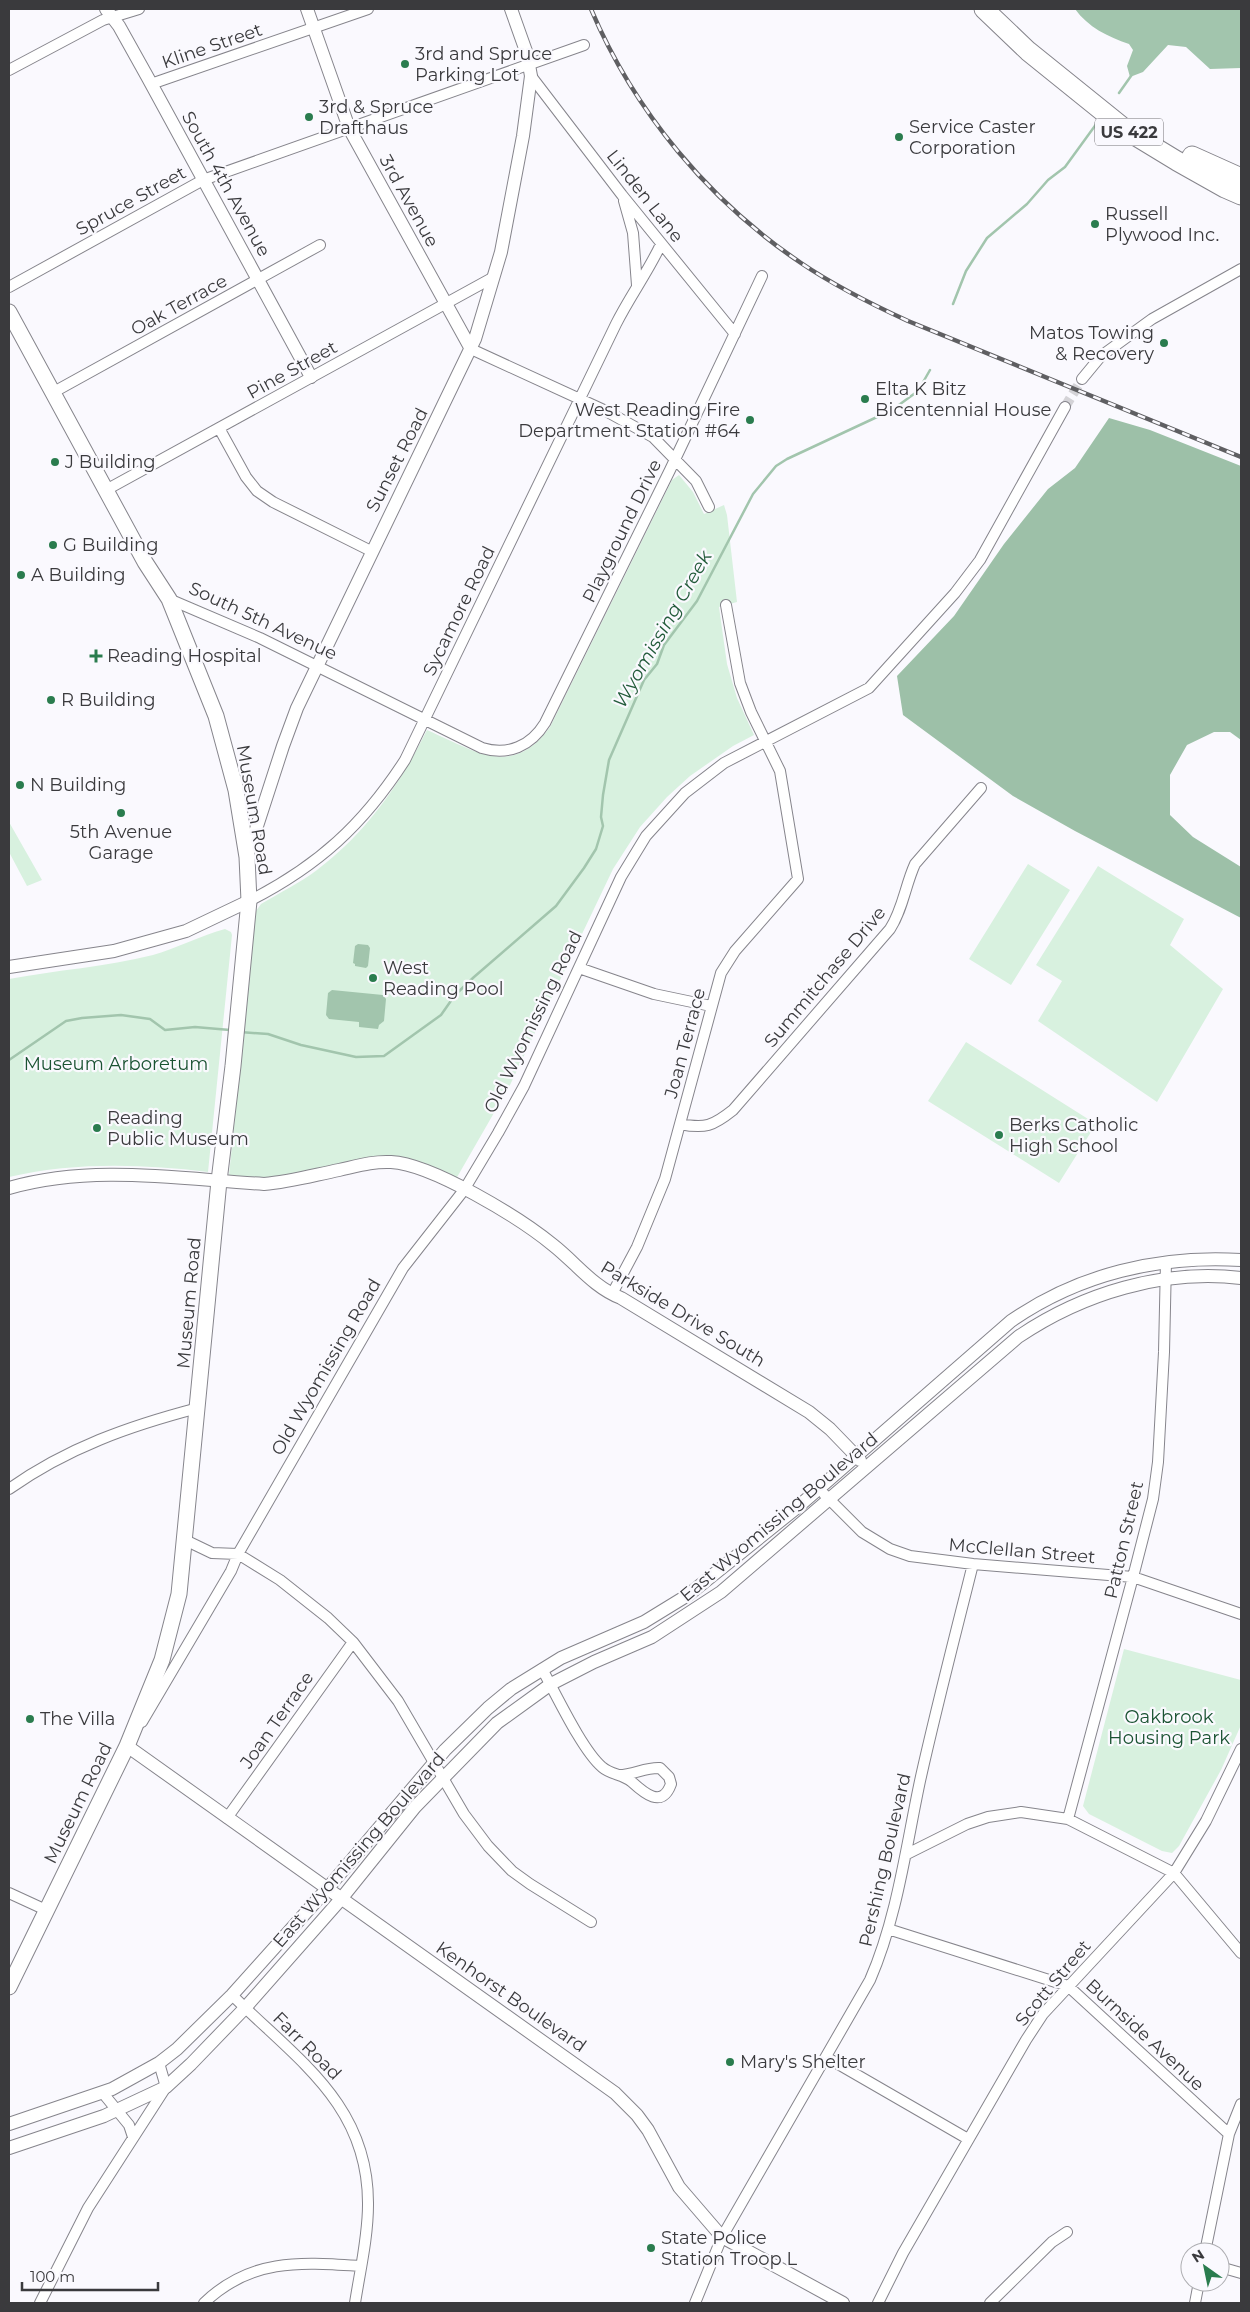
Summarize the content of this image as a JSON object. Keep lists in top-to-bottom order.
{
  "streets": {
    "highway": ["US 422"],
    "main road": ["South 5th Avenue", "Museum Road"],
    "street": [
      "Kline Street",
      "South 4th Avenue",
      "Linden Lane",
      "Spruce Street",
      "3rd Avenue",
      "Oak Terrace",
      "Pine Street",
      "Sunset Road",
      "Playground Drive",
      "Sycamore Road",
      "Summitchase Drive",
      "Old Wyomissing Road",
      "Joan Terrace",
      "Parkside Drive South",
      "East Wyomissing Boulevard",
      "Patton Street",
      "McClellan Street",
      "Pershing Boulevard",
      "Scott Street",
      "Kenhorst Boulevard",
      "Burnside Avenue",
      "Farr Road"
    ]
  },
  "crossings": [
    ["Kline Street", "South 4th Avenue"],
    ["Kline Street", "3rd Avenue"],
    ["South 4th Avenue", "Spruce Street"],
    ["South 4th Avenue", "Oak Terrace"],
    ["South 4th Avenue", "Pine Street"],
    ["Linden Lane", "Spruce Street"],
    ["Linden Lane", "Sunset Road"],
    ["Linden Lane", "Playground Drive"],
    ["Linden Lane", "Sycamore Road"],
    ["Spruce Street", "3rd Avenue"],
    ["Spruce Street", "Sunset Road"],
    ["3rd Avenue", "Pine Street"],
    ["3rd Avenue", "Sunset Road"],
    ["Oak Terrace", "South 5th Avenue"],
    ["Pine Street", "Sunset Road"],
    ["Pine Street", "South 5th Avenue"],
    ["Sunset Road", "South 5th Avenue"],
    ["Sunset Road", "Museum Road"],
    ["Playground Drive", "South 5th Avenue"],
    ["Sycamore Road", "South 5th Avenue"],
    ["Sycamore Road", "Museum Road"],
    ["South 5th Avenue", "Museum Road"],
    ["Museum Road", "Old Wyomissing Road"],
    ["Museum Road", "Parkside Drive South"],
    ["Museum Road", "Kenhorst Boulevard"],
    ["Summitchase Drive", "Joan Terrace"],
    ["Old Wyomissing Road", "Joan Terrace"],
    ["Old Wyomissing Road", "Parkside Drive South"],
    ["Old Wyomissing Road", "Kenhorst Boulevard"],
    ["Joan Terrace", "Parkside Drive South"],
    ["Joan Terrace", "Kenhorst Boulevard"],
    ["Parkside Drive South", "East Wyomissing Boulevard"],
    ["East Wyomissing Boulevard", "Patton Street"],
    ["East Wyomissing Boulevard", "McClellan Street"],
    ["East Wyomissing Boulevard", "Kenhorst Boulevard"],
    ["East Wyomissing Boulevard", "Farr Road"],
    ["Patton Street", "McClellan Street"],
    ["McClellan Street", "Pershing Boulevard"],
    ["Pershing Boulevard", "Kenhorst Boulevard"],
    ["Pershing Boulevard", "Burnside Avenue"],
    ["Scott Street", "Burnside Avenue"]
  ],
  "water": ["Wyomissing Creek"],
  "parks": ["Museum Arboretum", "Oakbrook Housing Park"],
  "places": {
    "other": [
      "3rd and Spruce Parking Lot",
      "3rd & Spruce Drafthaus",
      "Service Caster Corporation",
      "Russell Plywood Inc.",
      "Matos Towing & Recovery",
      "Elta K Bitz Bicentennial House",
      "West Reading Fire Department Station #64",
      "J Building",
      "G Building",
      "A Building",
      "R Building",
      "N Building",
      "5th Avenue Garage",
      "West Reading Pool",
      "Reading Public Museum",
      "Berks Catholic High School",
      "The Villa",
      "Mary's Shelter",
      "State Police Station Troop L"
    ],
    "health": ["Reading Hospital"]
  },
  "scale_bar": "100 m",
  "north": "top left"
}
